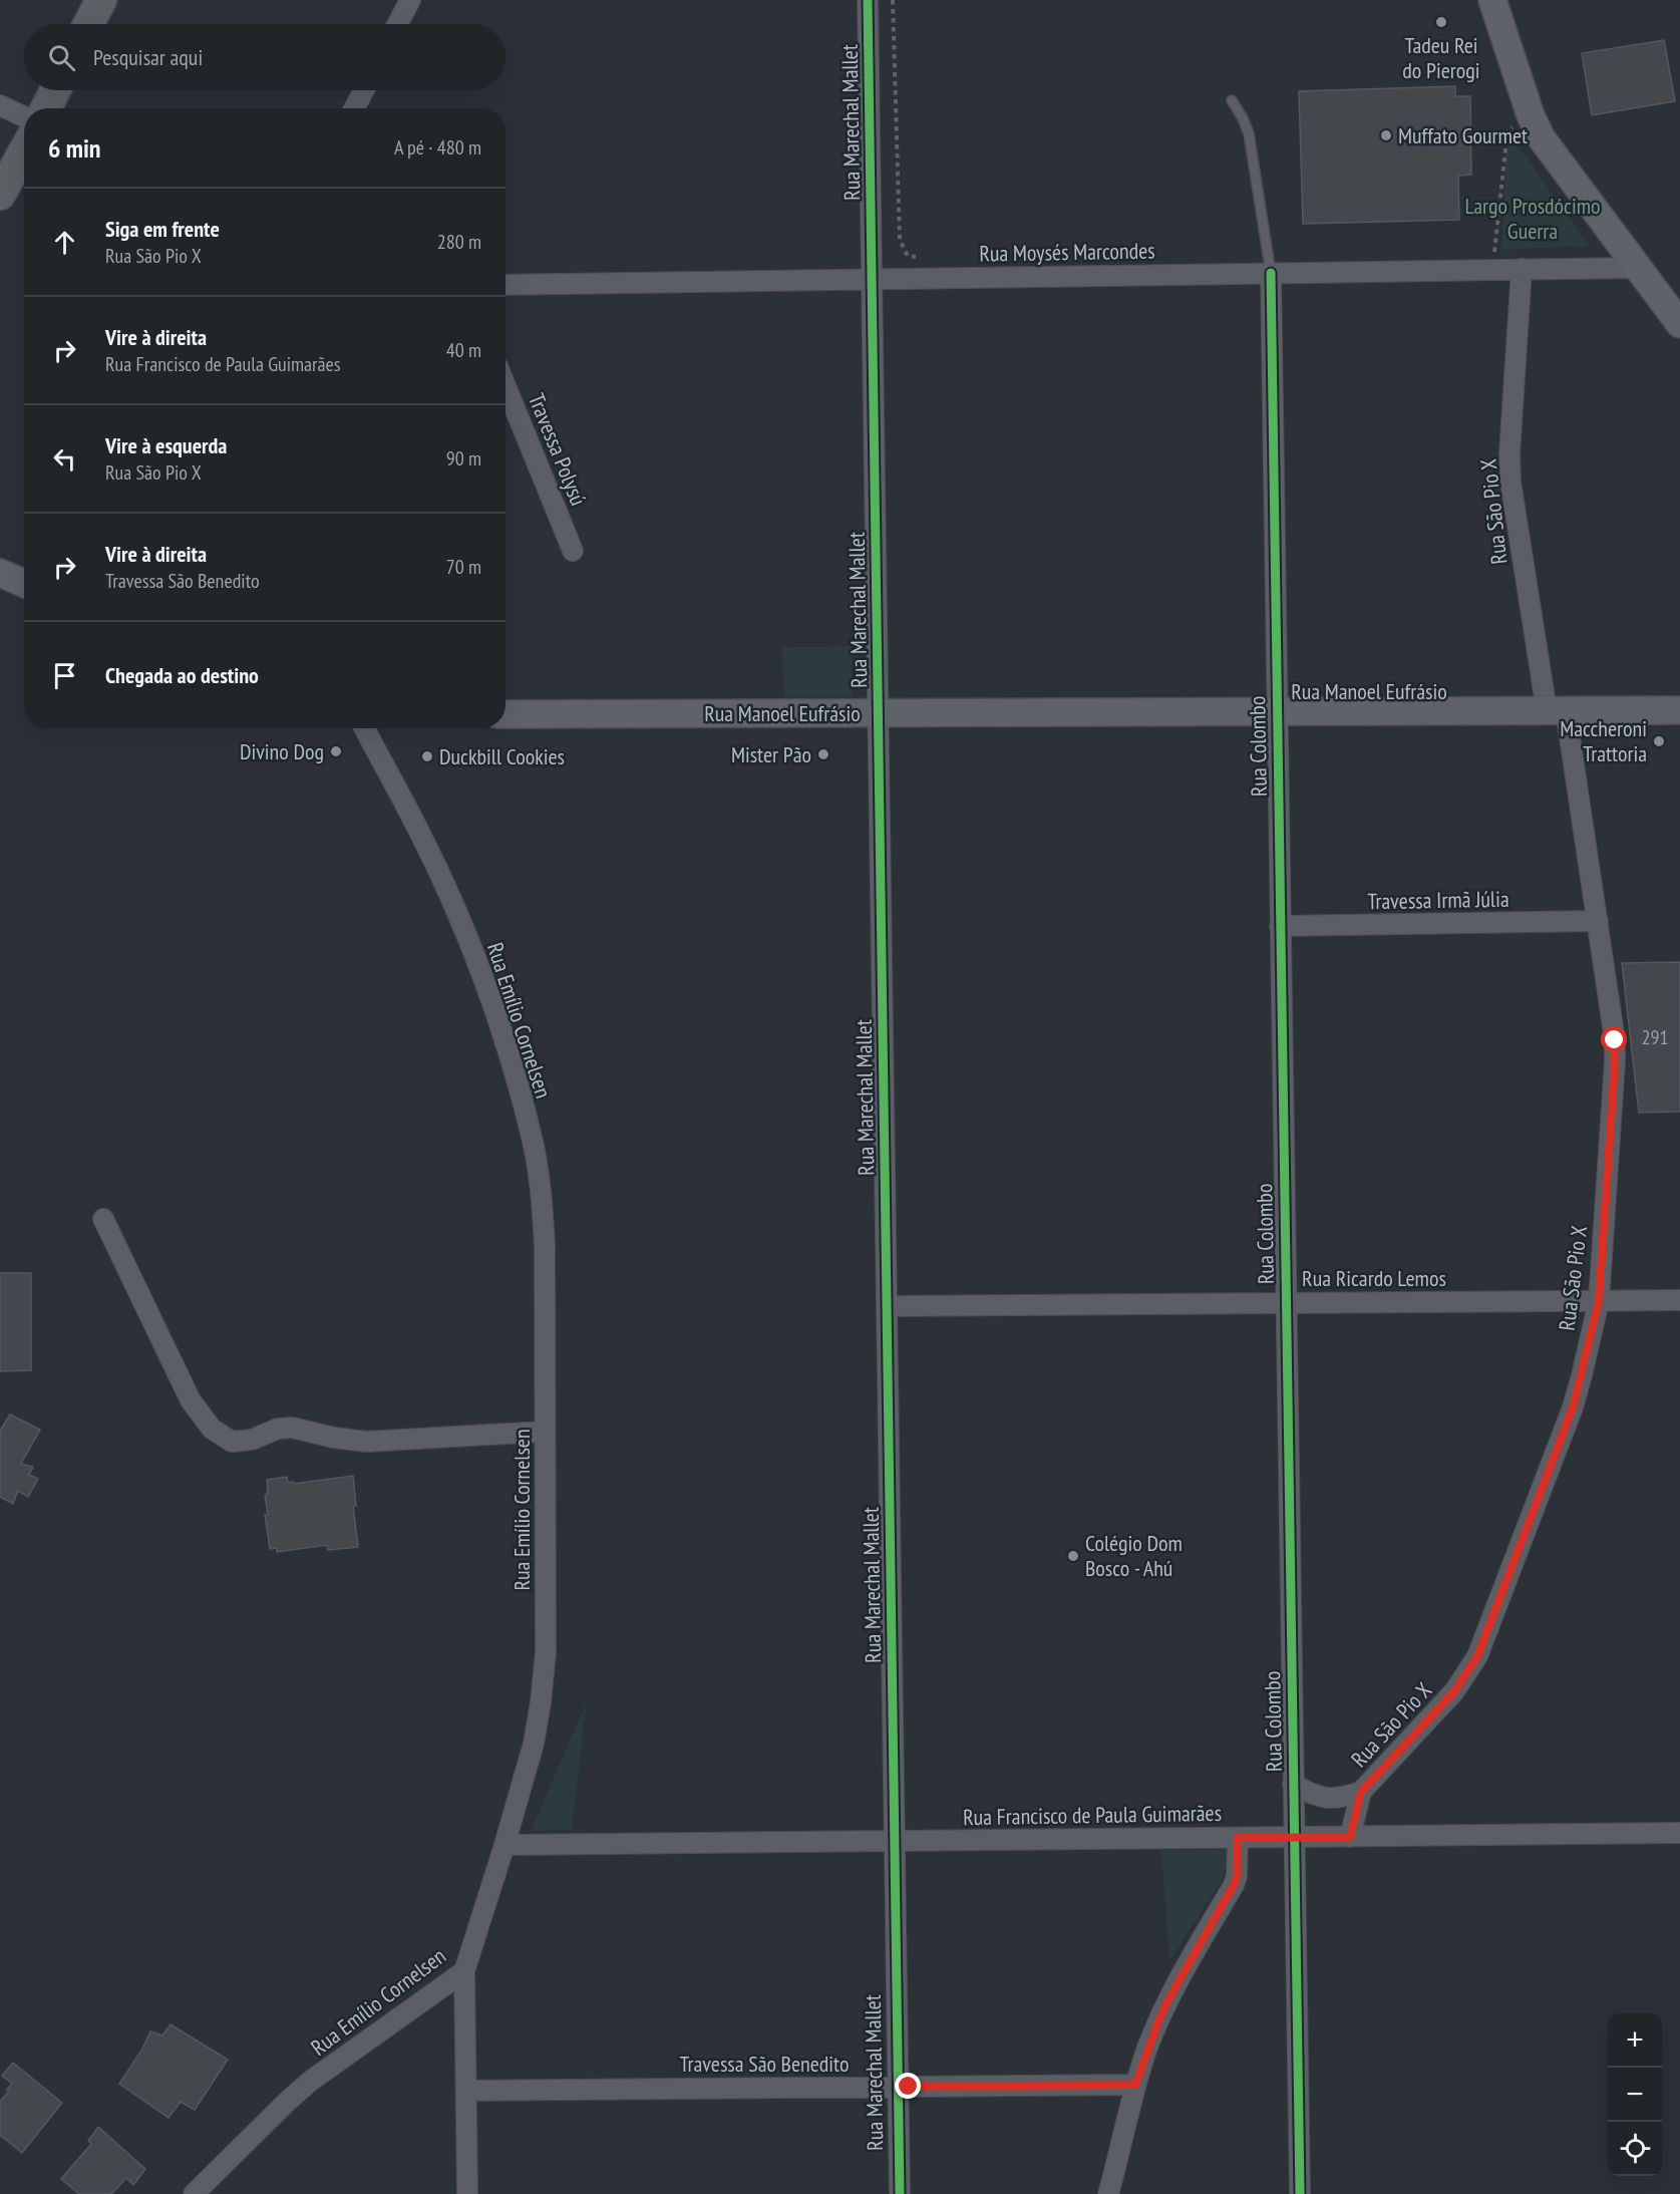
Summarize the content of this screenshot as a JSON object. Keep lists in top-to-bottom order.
{
  "streets": {
    "street": [
      "Rua Marechal Mallet",
      "Rua Moysés Marcondes",
      "Travessa Polysú",
      "Rua São Pio X",
      "Rua Manoel Eufrásio",
      "Rua Colombo",
      "Travessa Irmã Júlia",
      "Rua Emílio Cornelsen",
      "Rua Ricardo Lemos",
      "Rua Francisco de Paula Guimarães",
      "Travessa São Benedito"
    ]
  },
  "crossings": [
    ["Rua Marechal Mallet", "Rua Moysés Marcondes"],
    ["Rua Marechal Mallet", "Rua Manoel Eufrásio"],
    ["Rua Marechal Mallet", "Rua Ricardo Lemos"],
    ["Rua Marechal Mallet", "Rua Francisco de Paula Guimarães"],
    ["Rua Marechal Mallet", "Travessa São Benedito"],
    ["Rua Moysés Marcondes", "Rua São Pio X"],
    ["Rua Moysés Marcondes", "Rua Colombo"],
    ["Rua São Pio X", "Rua Manoel Eufrásio"],
    ["Rua São Pio X", "Rua Colombo"],
    ["Rua São Pio X", "Travessa Irmã Júlia"],
    ["Rua São Pio X", "Rua Ricardo Lemos"],
    ["Rua São Pio X", "Rua Francisco de Paula Guimarães"],
    ["Rua Manoel Eufrásio", "Rua Colombo"],
    ["Rua Colombo", "Travessa Irmã Júlia"],
    ["Rua Colombo", "Rua Ricardo Lemos"],
    ["Rua Colombo", "Rua Francisco de Paula Guimarães"],
    ["Rua Emílio Cornelsen", "Rua Francisco de Paula Guimarães"]
  ],
  "parks": ["Largo Prosdócimo Guerra"],
  "places": [
    "Tadeu Rei do Pierogi",
    "Muffato Gourmet",
    "Maccheroni Trattoria",
    "Divino Dog",
    "Mister Pão",
    "Duckbill Cookies",
    "Colégio Dom Bosco - Ahú"
  ],
  "house_numbers": ["291"],
  "page": {
    "search": "Pesquisar aqui",
    "heading": ["6 min", "A pé · 480 m"],
    "list": [
      ["Siga em frente", "Rua São Pio X", "280 m"],
      ["Vire à direita", "Rua Francisco de Paula Guimarães", "40 m"],
      ["Vire à esquerda", "Rua São Pio X", "90 m"],
      ["Vire à direita", "Travessa São Benedito", "70 m"],
      "Chegada ao destino"
    ],
    "map_buttons": ["+", "−"]
  }
}
